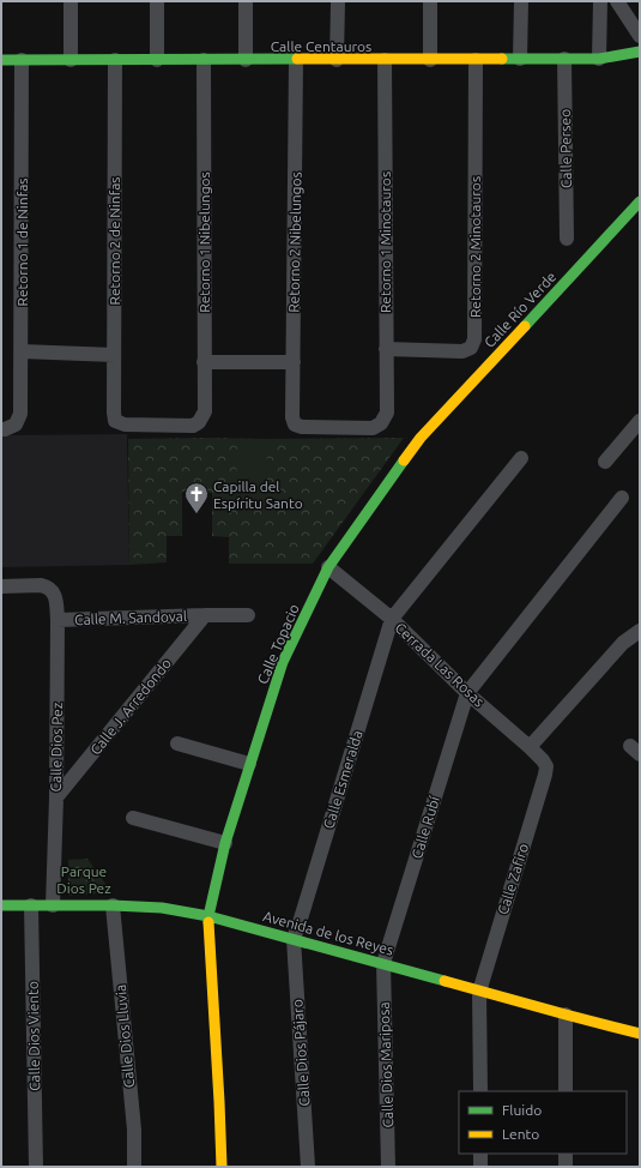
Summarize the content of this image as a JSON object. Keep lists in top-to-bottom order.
{
  "streets": {
    "street": [
      "Calle Centauros",
      "Calle Perseo",
      "Retorno 2 de Ninfas",
      "Retorno 1 de Ninfas",
      "Retorno 1 Nibelungos",
      "Retorno 2 Nibelungos",
      "Retorno 1 Minotauros",
      "Retorno 2 Minotauros",
      "Calle Río Verde",
      "Calle M. Sandoval",
      "Calle Topacio",
      "Cerrada Las Rosas",
      "Calle J. Arredondo",
      "Calle Dios Pez",
      "Calle Esmeralda",
      "Calle Rubí",
      "Calle Zafiro",
      "Avenida de los Reyes",
      "Calle Dios Viento",
      "Calle Dios Lluvia",
      "Calle Dios Pájaro",
      "Calle Dios Mariposa"
    ]
  },
  "crossings": [
    ["Calle Centauros", "Calle Perseo"],
    ["Calle Centauros", "Retorno 2 de Ninfas"],
    ["Calle Centauros", "Retorno 1 de Ninfas"],
    ["Calle Centauros", "Retorno 1 Nibelungos"],
    ["Calle Centauros", "Retorno 2 Nibelungos"],
    ["Calle Centauros", "Retorno 1 Minotauros"],
    ["Calle Centauros", "Retorno 2 Minotauros"],
    ["Retorno 2 de Ninfas", "Retorno 1 Nibelungos"],
    ["Retorno 2 Nibelungos", "Retorno 1 Minotauros"],
    ["Retorno 1 Minotauros", "Retorno 2 Minotauros"],
    ["Calle Río Verde", "Calle Topacio"],
    ["Calle M. Sandoval", "Calle J. Arredondo"],
    ["Calle M. Sandoval", "Calle Dios Pez"],
    ["Calle Topacio", "Cerrada Las Rosas"],
    ["Calle Topacio", "Avenida de los Reyes"],
    ["Cerrada Las Rosas", "Calle Esmeralda"],
    ["Cerrada Las Rosas", "Calle Rubí"],
    ["Cerrada Las Rosas", "Calle Zafiro"],
    ["Calle J. Arredondo", "Calle Dios Pez"],
    ["Calle Dios Pez", "Avenida de los Reyes"],
    ["Calle Esmeralda", "Avenida de los Reyes"],
    ["Calle Esmeralda", "Calle Dios Pájaro"],
    ["Calle Rubí", "Avenida de los Reyes"],
    ["Calle Rubí", "Calle Dios Mariposa"],
    ["Calle Zafiro", "Avenida de los Reyes"],
    ["Avenida de los Reyes", "Calle Dios Viento"],
    ["Avenida de los Reyes", "Calle Dios Lluvia"],
    ["Avenida de los Reyes", "Calle Dios Pájaro"],
    ["Avenida de los Reyes", "Calle Dios Mariposa"]
  ],
  "parks": ["Parque Dios Pez"],
  "places": {
    "church": ["Capilla del Espíritu Santo"]
  },
  "legend": ["Fluido", "Lento"]
}
